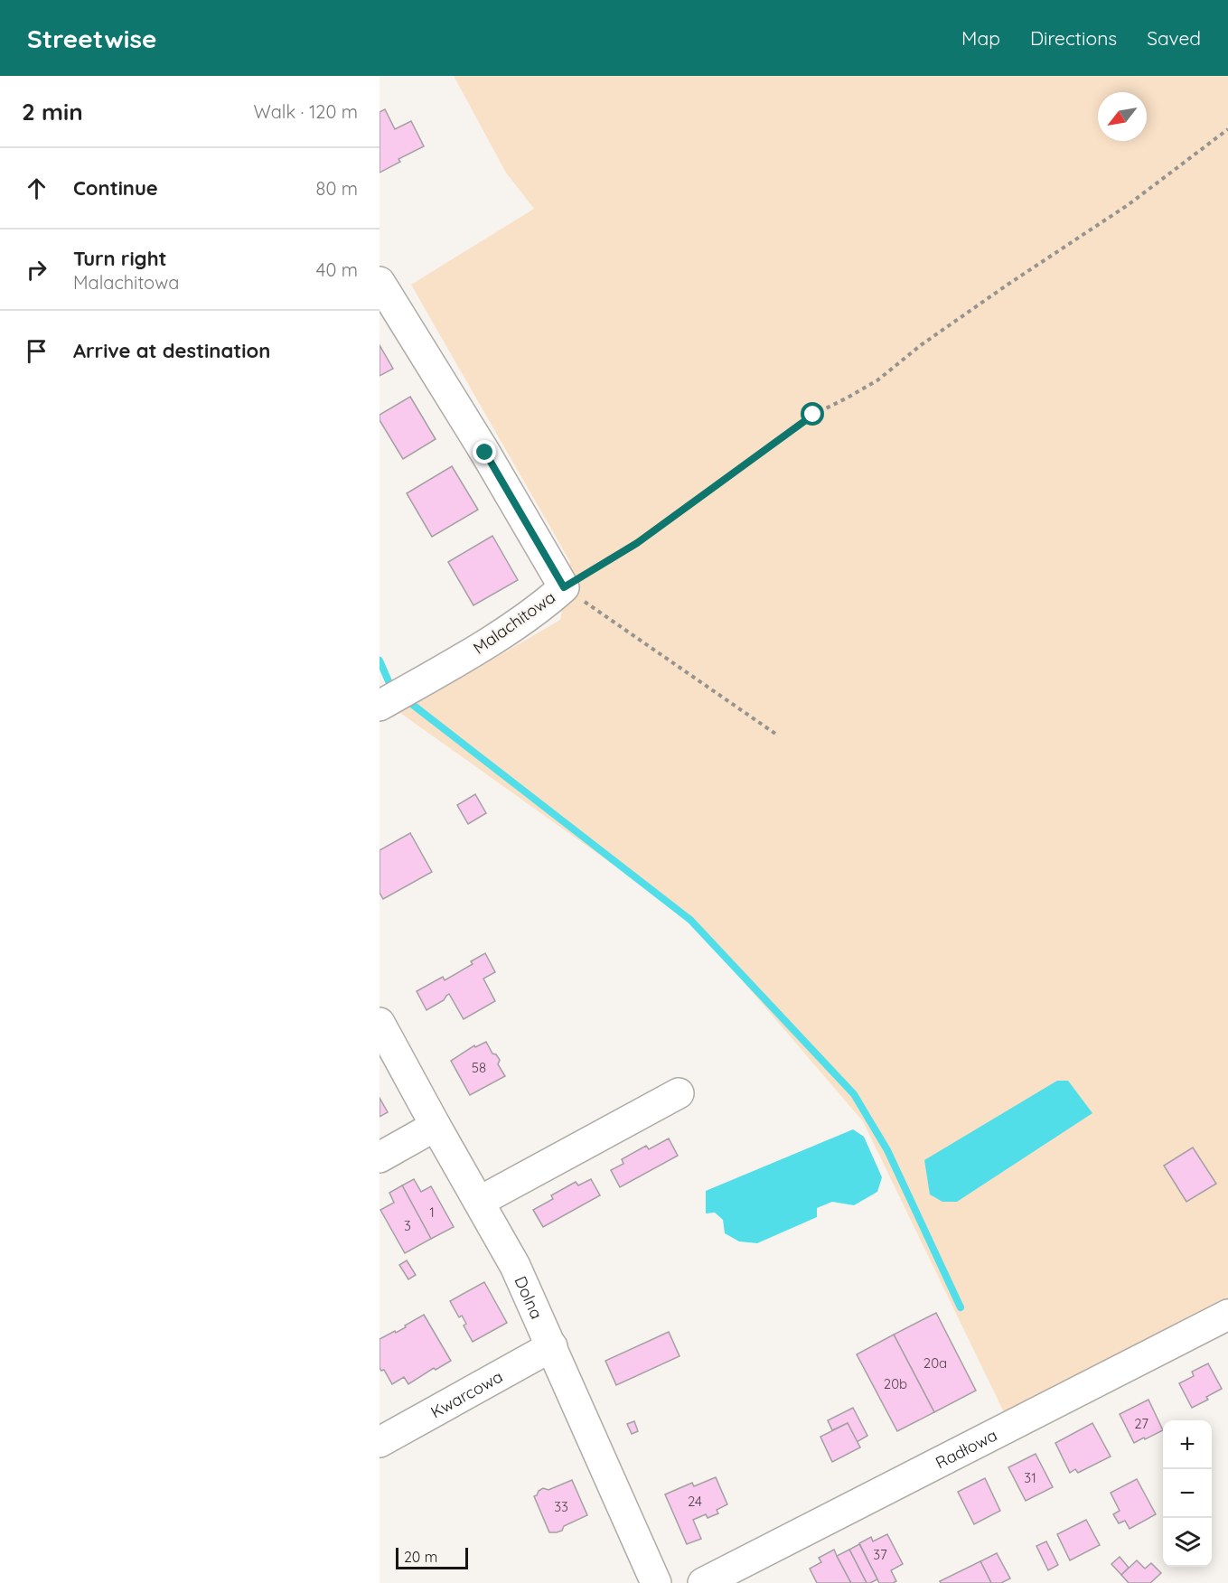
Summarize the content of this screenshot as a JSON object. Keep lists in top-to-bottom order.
{
  "streets": {
    "street": [
      "Malachitowa",
      "Dolna",
      "Kwarcowa",
      "Radłowa"
    ]
  },
  "crossings": [
    ["Dolna", "Kwarcowa"]
  ],
  "house_numbers": [
    "58",
    "1",
    "3",
    "20a",
    "20b",
    "27",
    "31",
    "24",
    "33",
    "37"
  ],
  "scale_bar": "20 m",
  "north": "bottom left",
  "page": {
    "header": "Streetwise",
    "nav": ["Map", "Directions", "Saved"],
    "heading": ["2 min", "Walk · 120 m"],
    "list": [
      ["Continue", "80 m"],
      ["Turn right", "Malachitowa", "40 m"],
      "Arrive at destination"
    ],
    "map_buttons": ["+", "−"],
    "scale": "20 m"
  }
}
